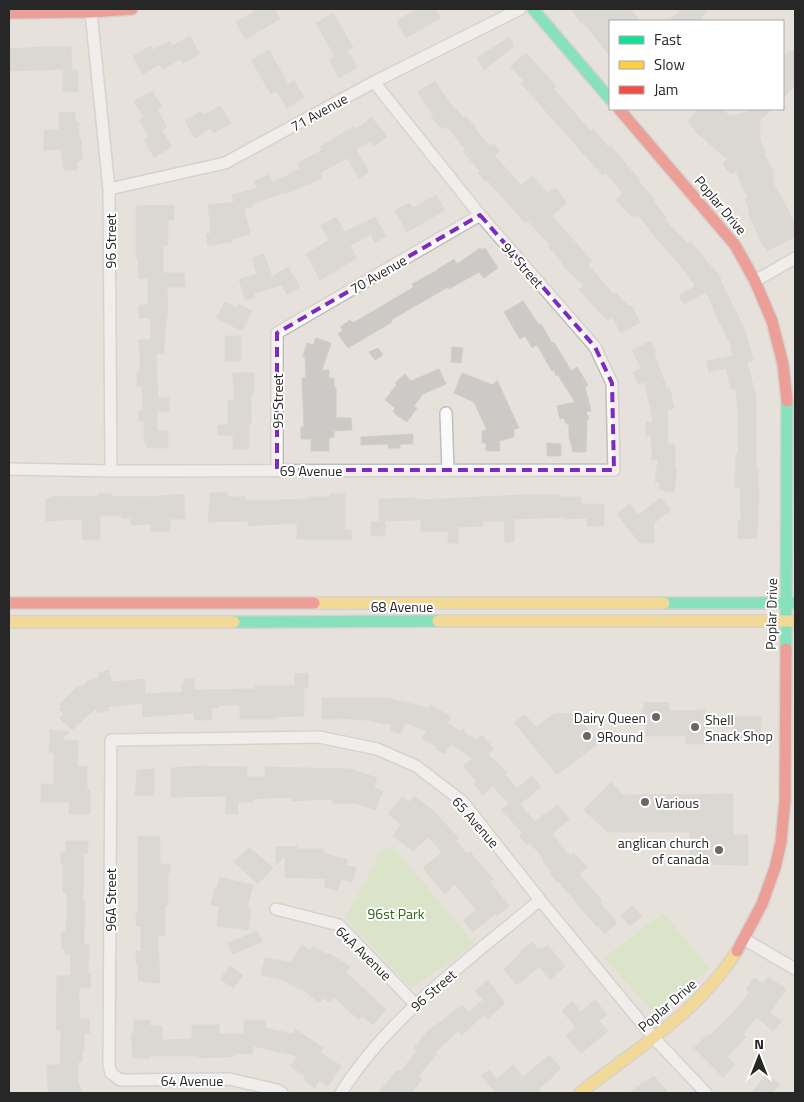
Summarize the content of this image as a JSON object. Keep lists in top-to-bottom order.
{
  "streets": {
    "main road": ["Poplar Drive", "68 Avenue"],
    "street": [
      "71 Avenue",
      "96 Street",
      "94 Street",
      "70 Avenue",
      "95 Street",
      "69 Avenue",
      "65 Avenue",
      "96A Street",
      "64A Avenue",
      "64 Avenue"
    ]
  },
  "crossings": [
    ["71 Avenue", "96 Street"],
    ["71 Avenue", "94 Street"],
    ["Poplar Drive", "68 Avenue"],
    ["Poplar Drive", "65 Avenue"],
    ["96 Street", "69 Avenue"],
    ["96 Street", "65 Avenue"],
    ["96 Street", "64A Avenue"],
    ["94 Street", "70 Avenue"],
    ["94 Street", "69 Avenue"],
    ["70 Avenue", "95 Street"],
    ["95 Street", "69 Avenue"],
    ["65 Avenue", "96A Street"],
    ["96A Street", "64 Avenue"]
  ],
  "parks": ["96st Park"],
  "places": [
    "Dairy Queen",
    "Shell Snack Shop",
    "9Round",
    "Various",
    "anglican church of canada"
  ],
  "legend": ["Fast", "Slow", "Jam"],
  "north": "top"
}
